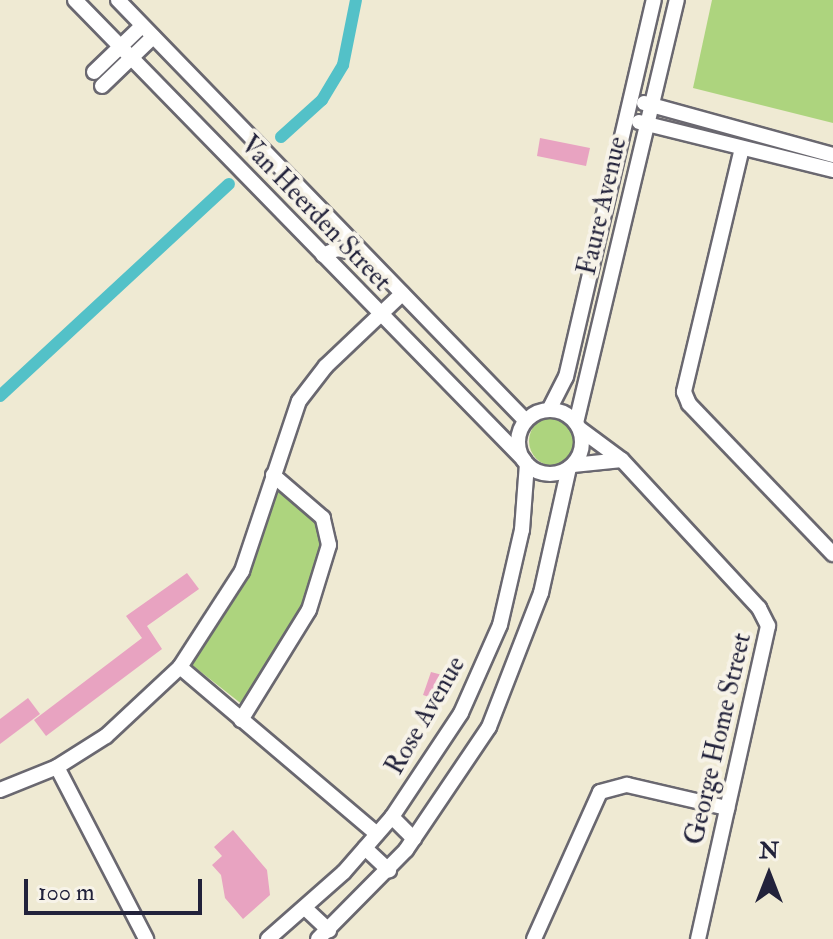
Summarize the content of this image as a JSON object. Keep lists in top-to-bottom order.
{
  "streets": {
    "street": [
      "Faure Avenue",
      "Van Heerden Street",
      "Rose Avenue",
      "George Home Street"
    ]
  },
  "crossings": [
    ["Faure Avenue", "Van Heerden Street"],
    ["Faure Avenue", "Rose Avenue"],
    ["Faure Avenue", "George Home Street"],
    ["Van Heerden Street", "Rose Avenue"],
    ["Van Heerden Street", "George Home Street"],
    ["Rose Avenue", "George Home Street"]
  ],
  "scale_bar": "100 m",
  "north": "top"
}
